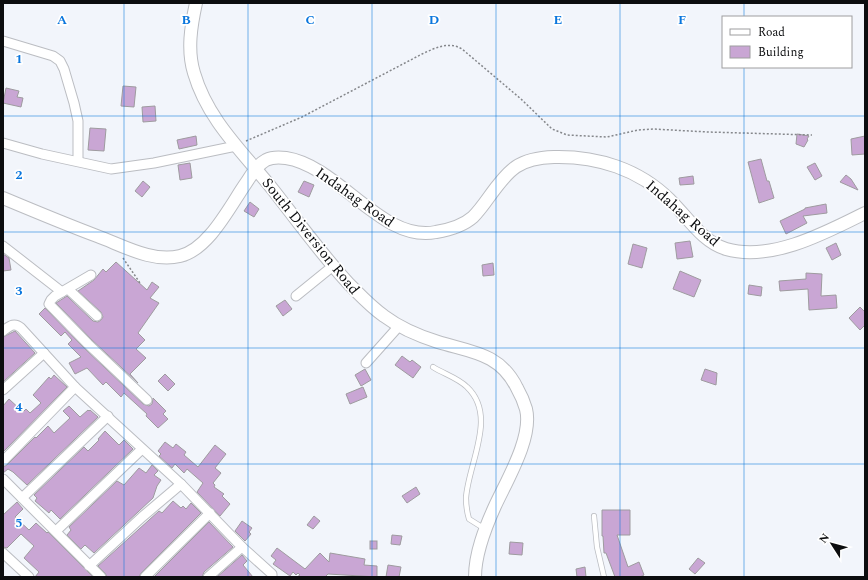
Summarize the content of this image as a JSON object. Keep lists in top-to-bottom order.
{
  "streets": {
    "main road": ["Indahag Road", "South Diversion Road"]
  },
  "crossings": [
    ["Indahag Road", "South Diversion Road"]
  ],
  "legend": ["Road", "Building"],
  "north": "top left",
  "grid": {
    "columns": [
      "A",
      "B",
      "C",
      "D",
      "E",
      "F"
    ],
    "rows": [
      "1",
      "2",
      "3",
      "4",
      "5"
    ]
  }
}
